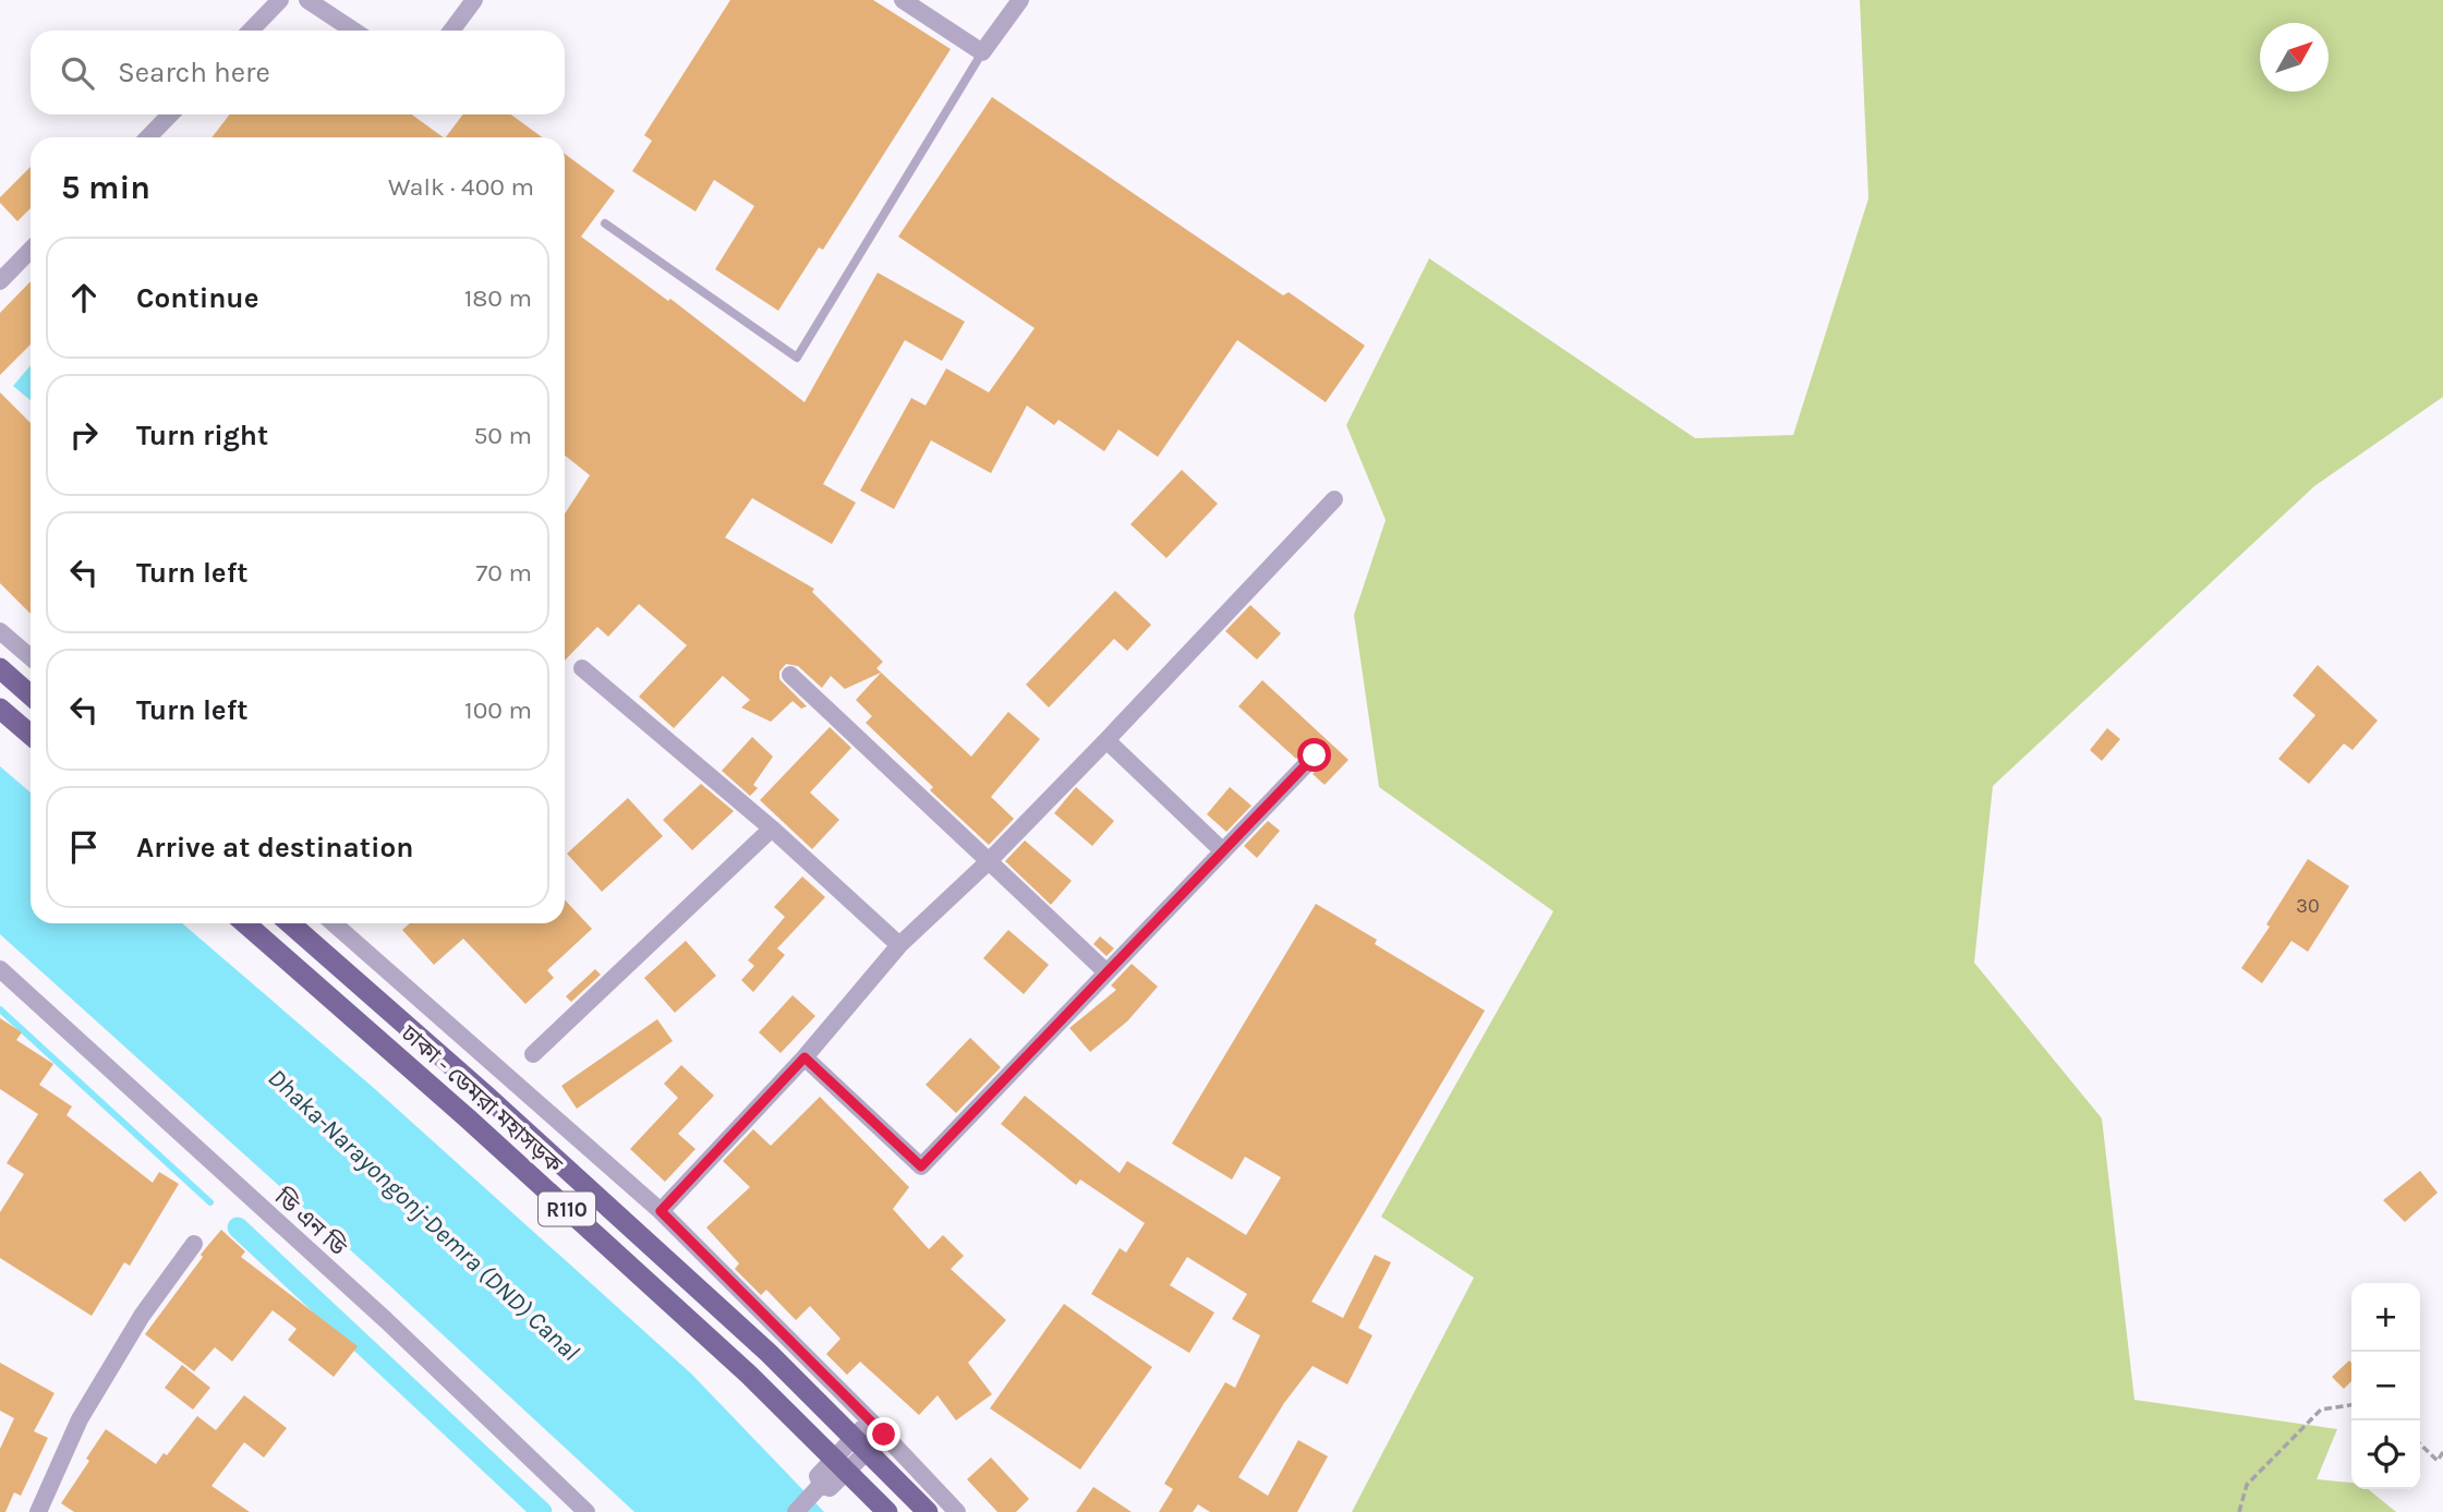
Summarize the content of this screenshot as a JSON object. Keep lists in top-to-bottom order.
{
  "streets": {
    "main road": ["ঢাকা - ডেমরা মহাসড়ক", "R110"],
    "street": ["ডি এন ডি"]
  },
  "water": ["Dhaka-Narayongonj-Demra (DND) Canal"],
  "house_numbers": ["30"],
  "north": "top right",
  "page": {
    "search": "Search here",
    "heading": ["5 min", "Walk · 400 m"],
    "list": [
      ["Continue", "180 m"],
      ["Turn right", "50 m"],
      ["Turn left", "70 m"],
      ["Turn left", "100 m"],
      "Arrive at destination"
    ],
    "map_buttons": ["+", "−"]
  }
}
